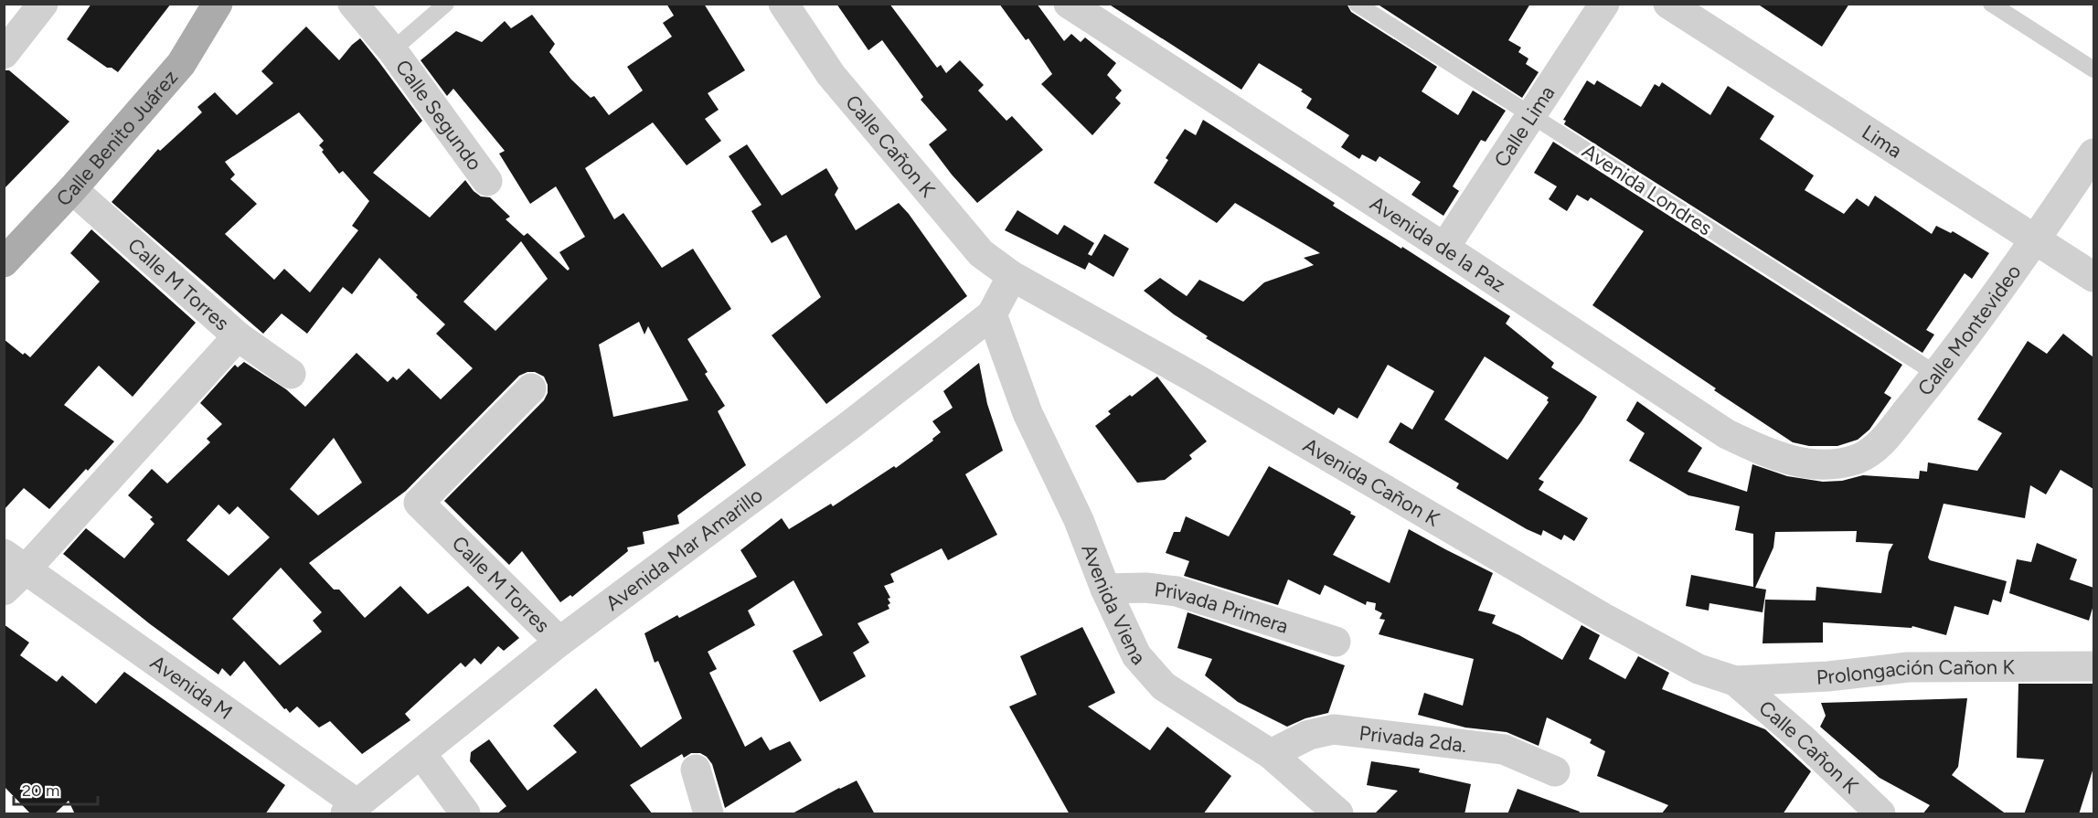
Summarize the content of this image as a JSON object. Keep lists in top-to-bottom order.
{
  "streets": {
    "main road": ["Calle Benito Juárez"],
    "street": [
      "Calle Segundo",
      "Calle Lima",
      "Lima",
      "Calle Cañon K",
      "Avenida de la Paz",
      "Calle M Torres",
      "Calle Montevideo",
      "Avenida Cañon K",
      "Avenida Mar Amarillo",
      "Avenida Viena",
      "Privada Primera",
      "Prolongación Cañon K",
      "Avenida M",
      "Privada 2da."
    ],
    "lane": ["Avenida Londres"]
  },
  "crossings": [
    ["Calle Lima", "Avenida Londres"],
    ["Calle Lima", "Avenida de la Paz"],
    ["Calle Benito Juárez", "Calle M Torres"],
    ["Lima", "Calle Montevideo"],
    ["Calle Cañon K", "Avenida Cañon K"],
    ["Calle Cañon K", "Avenida Mar Amarillo"],
    ["Calle Cañon K", "Prolongación Cañon K"],
    ["Avenida Londres", "Calle Montevideo"],
    ["Avenida de la Paz", "Calle Montevideo"],
    ["Calle M Torres", "Avenida Mar Amarillo"],
    ["Avenida Cañon K", "Avenida Mar Amarillo"],
    ["Avenida Cañon K", "Prolongación Cañon K"],
    ["Avenida Mar Amarillo", "Avenida Viena"],
    ["Avenida Mar Amarillo", "Avenida M"],
    ["Avenida Viena", "Privada Primera"],
    ["Avenida Viena", "Privada 2da."]
  ],
  "scale_bar": "20 m"
}
